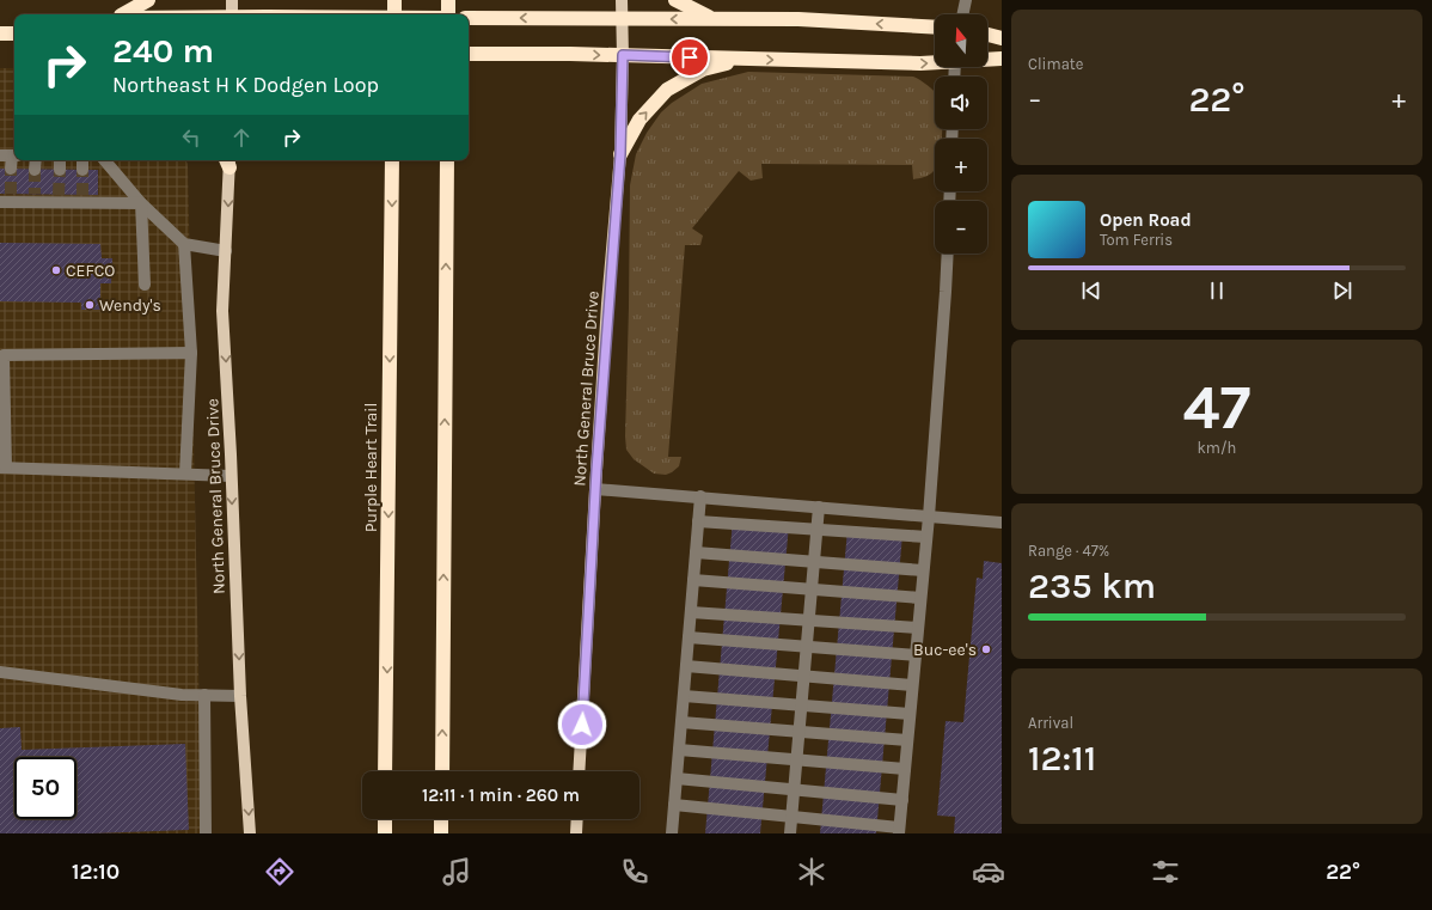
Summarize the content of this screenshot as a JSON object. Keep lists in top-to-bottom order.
{
  "streets": {
    "highway": ["Purple Heart Trail"],
    "main road": ["North General Bruce Drive"]
  },
  "one_way": ["North General Bruce Drive"],
  "places": ["CEFCO", "Wendy's", "Buc-ee's"],
  "north": "top",
  "page": {
    "tile": [
      "Climate",
      ["47", "km/h"],
      ["Range · 47%", "235 km"],
      ["Arrival", "12:11"]
    ],
    "map_buttons": ["+", "−"],
    "turn": ["240 m", "Northeast H K Dodgen Loop"],
    "heat": ["−", "22°", "+"],
    "song": ["Open Road", "Tom Ferris"],
    "limit": "50",
    "trip": "12:11 · 1 min · 260 m",
    "tabs": ["12:10", "22°"]
  }
}
